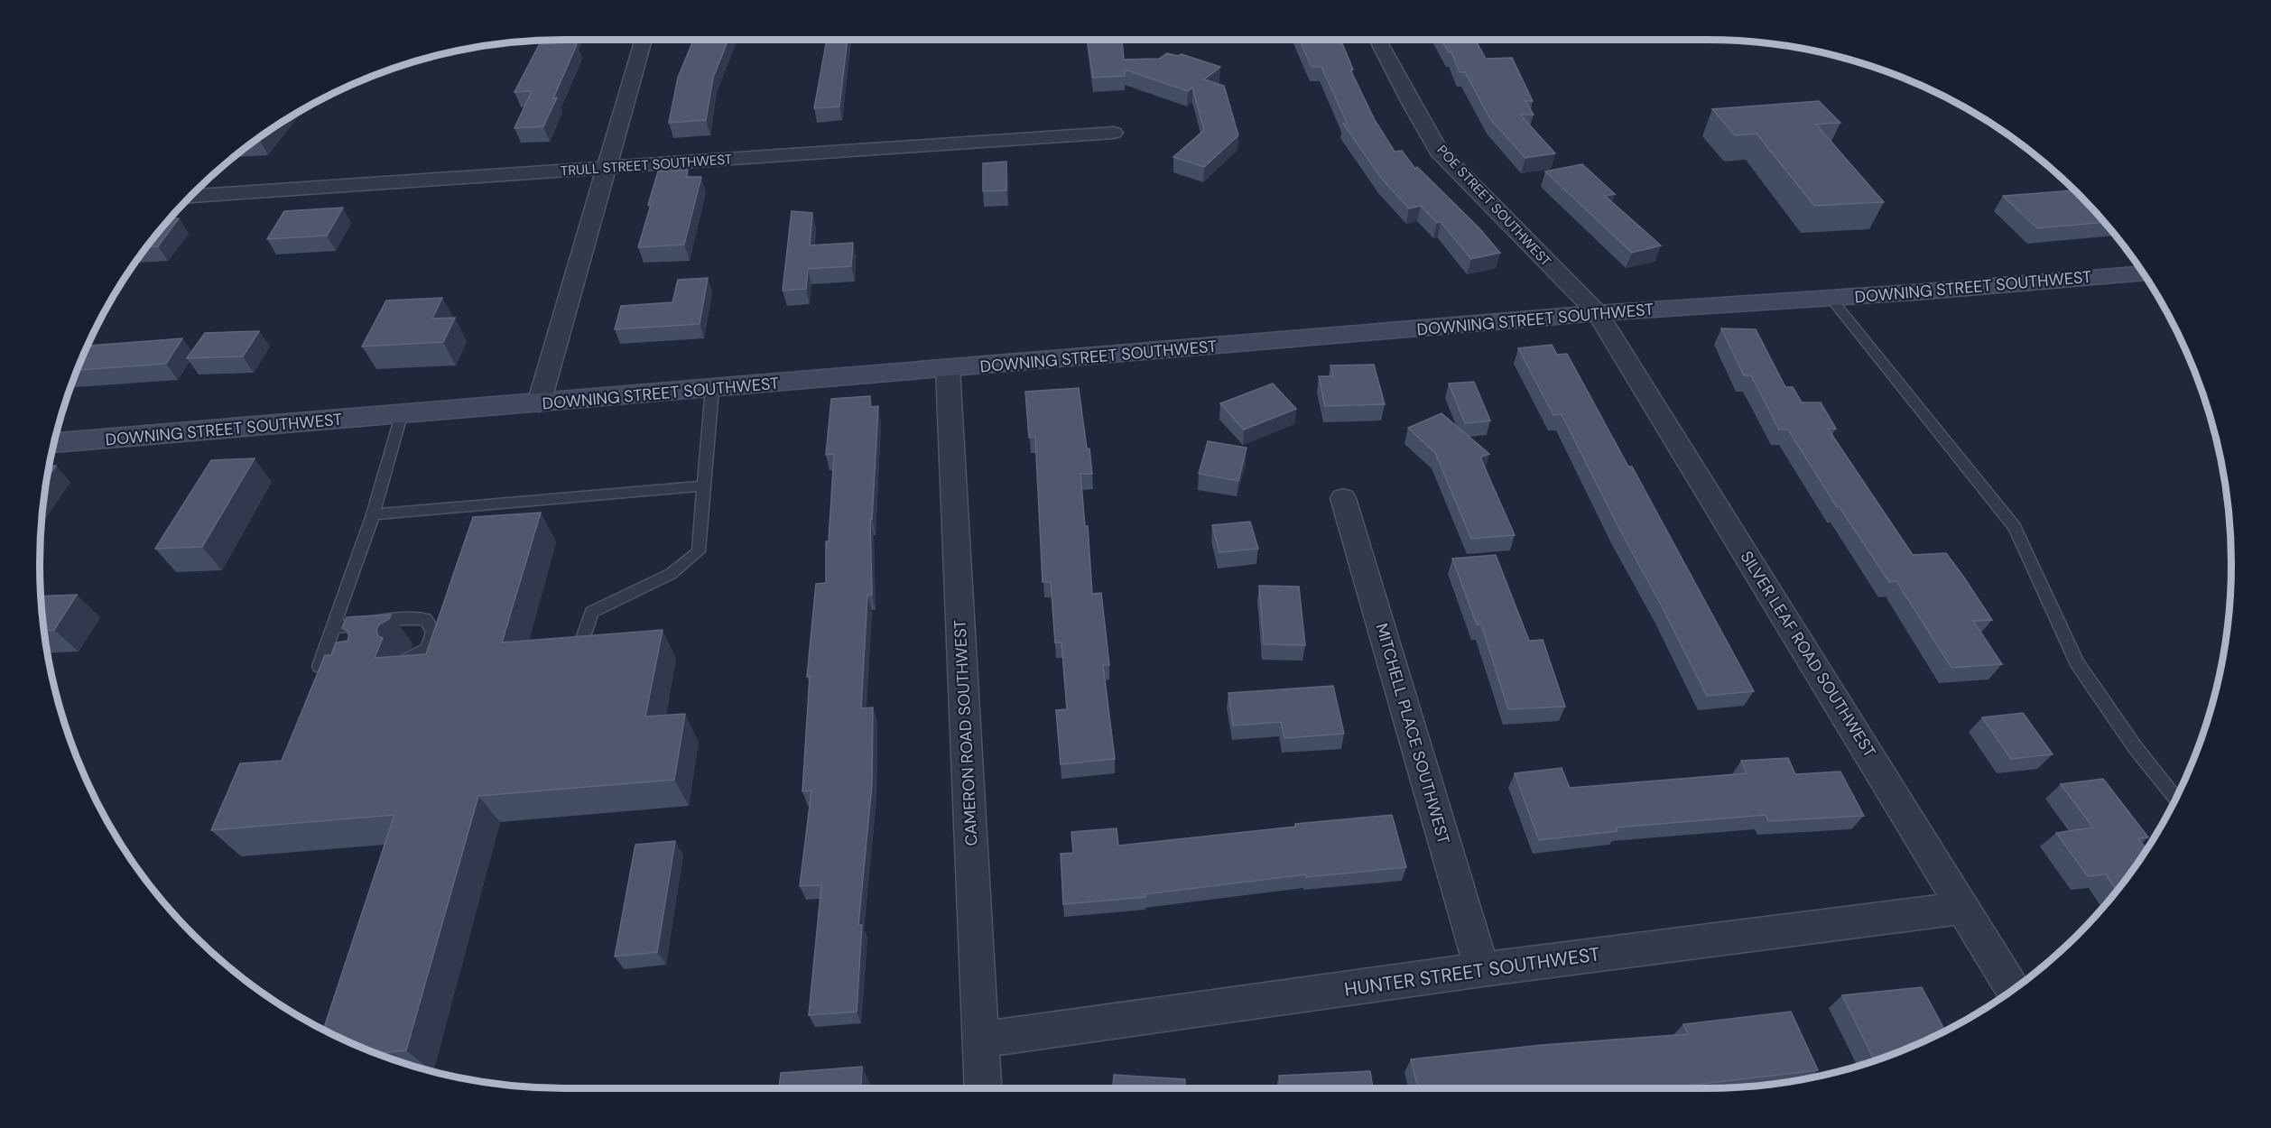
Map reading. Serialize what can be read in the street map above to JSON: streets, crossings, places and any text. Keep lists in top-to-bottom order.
{
  "streets": {
    "street": [
      "TRULL STREET SOUTHWEST",
      "POE STREET SOUTHWEST",
      "DOWNING STREET SOUTHWEST",
      "SILVER LEAF ROAD SOUTHWEST",
      "CAMERON ROAD SOUTHWEST",
      "MITCHELL PLACE SOUTHWEST",
      "HUNTER STREET SOUTHWEST"
    ]
  },
  "crossings": [
    ["POE STREET SOUTHWEST", "DOWNING STREET SOUTHWEST"],
    ["POE STREET SOUTHWEST", "SILVER LEAF ROAD SOUTHWEST"],
    ["DOWNING STREET SOUTHWEST", "SILVER LEAF ROAD SOUTHWEST"],
    ["DOWNING STREET SOUTHWEST", "CAMERON ROAD SOUTHWEST"],
    ["SILVER LEAF ROAD SOUTHWEST", "HUNTER STREET SOUTHWEST"],
    ["CAMERON ROAD SOUTHWEST", "HUNTER STREET SOUTHWEST"],
    ["MITCHELL PLACE SOUTHWEST", "HUNTER STREET SOUTHWEST"]
  ]
}
